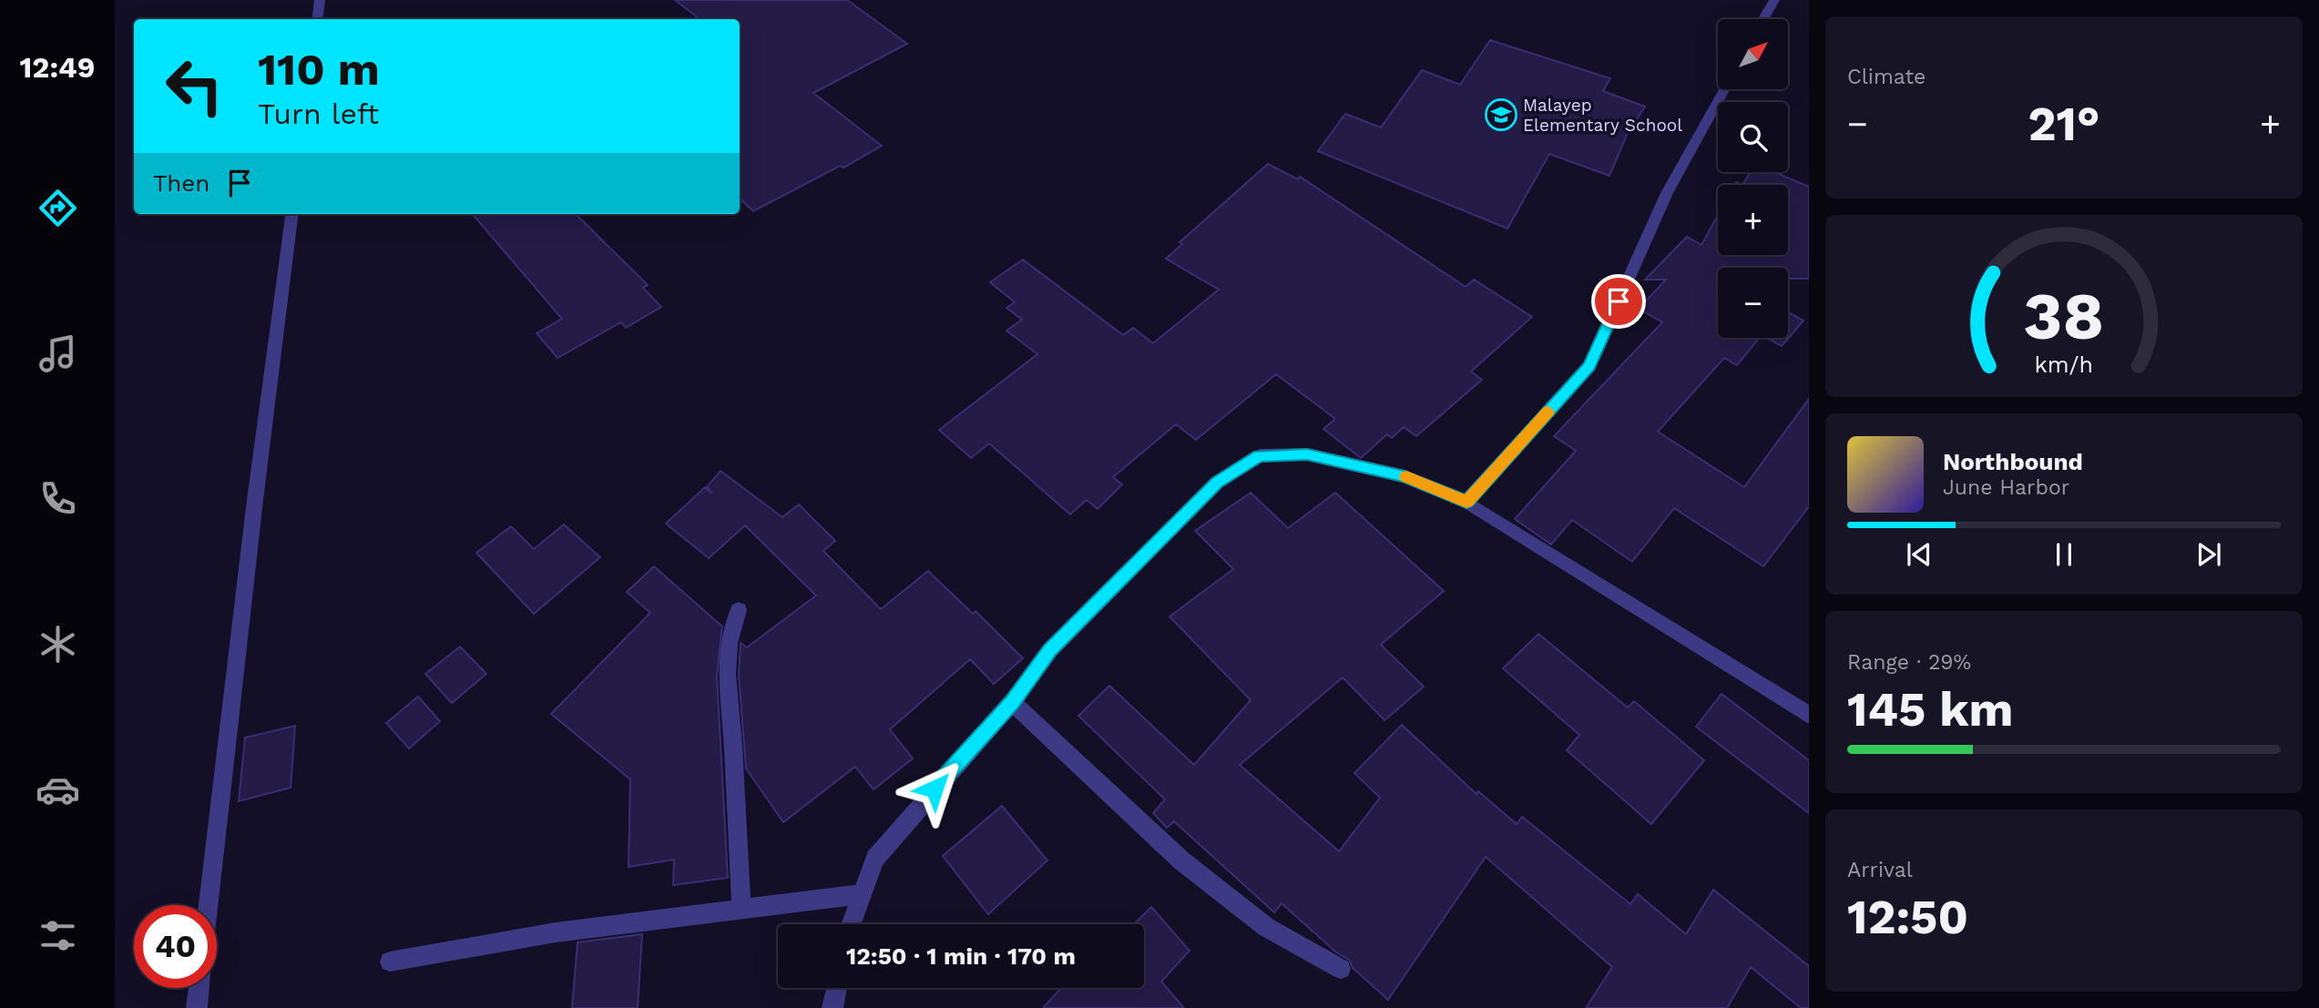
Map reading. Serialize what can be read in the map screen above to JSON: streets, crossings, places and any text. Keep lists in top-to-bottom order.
{
  "places": {
    "school or university": ["Malayep Elementary School"]
  },
  "north": "top right",
  "page": {
    "tabs": "12:49",
    "tile": [
      "Climate",
      ["Range · 29%", "145 km"],
      ["Arrival", "12:50"]
    ],
    "map_buttons": ["+", "−"],
    "turn": ["110 m", "Turn left"],
    "heat": ["−", "21°", "+"],
    "then": "Then",
    "song": ["Northbound", "June Harbor"],
    "limit": "40",
    "trip": "12:50 · 1 min · 170 m",
    "gauge": ["38", "km/h"]
  }
}
